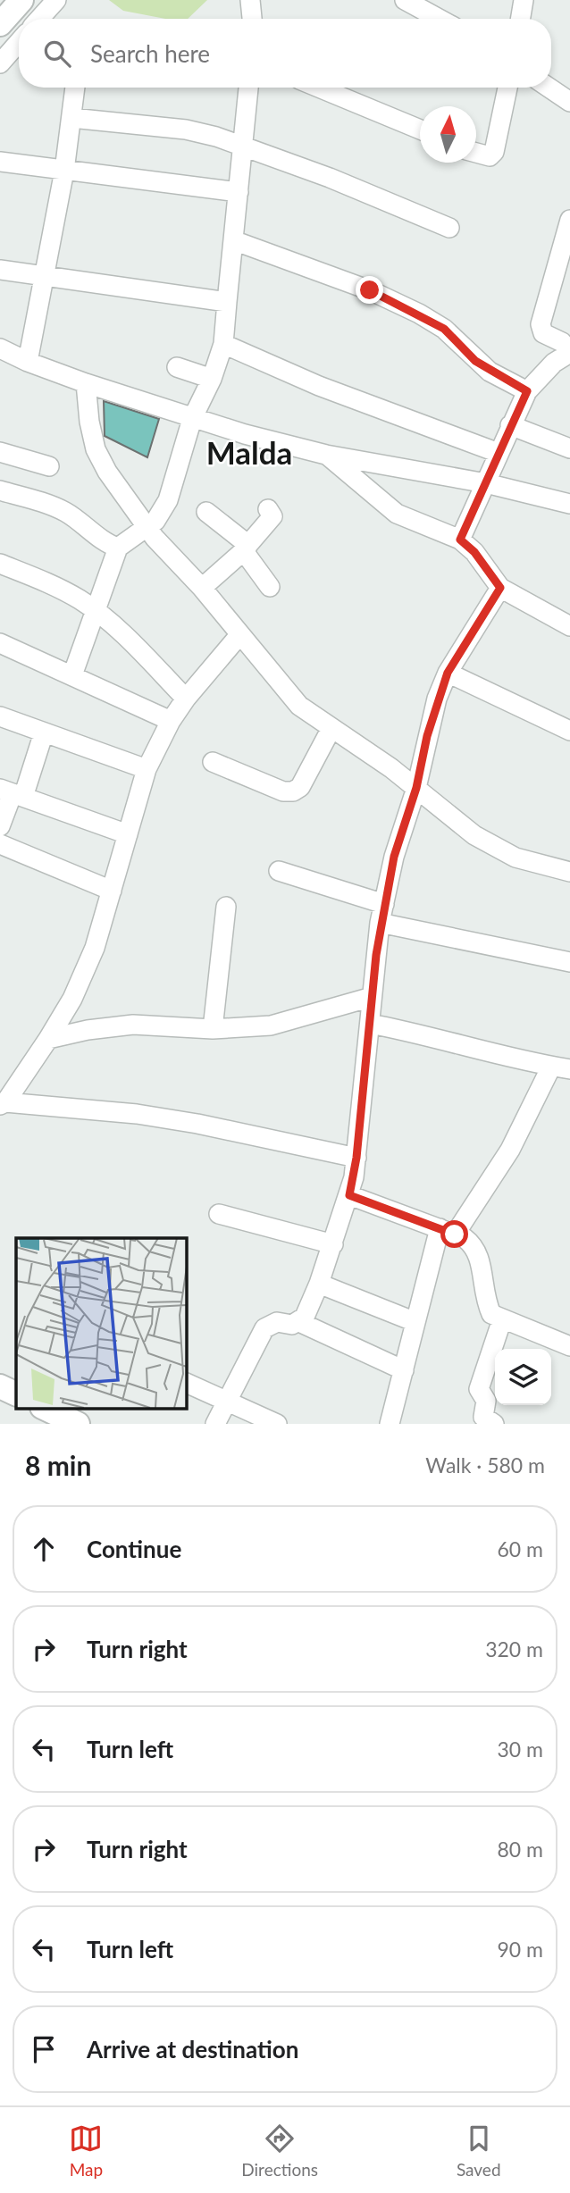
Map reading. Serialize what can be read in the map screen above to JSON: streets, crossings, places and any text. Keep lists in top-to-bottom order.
{
  "districts": ["Malda"],
  "north": "top",
  "page": {
    "search": "Search here",
    "heading": ["8 min", "Walk · 580 m"],
    "list": [
      ["Continue", "60 m"],
      ["Turn right", "320 m"],
      ["Turn left", "30 m"],
      ["Turn right", "80 m"],
      ["Turn left", "90 m"],
      "Arrive at destination"
    ],
    "nav": ["Map", "Directions", "Saved"]
  }
}
